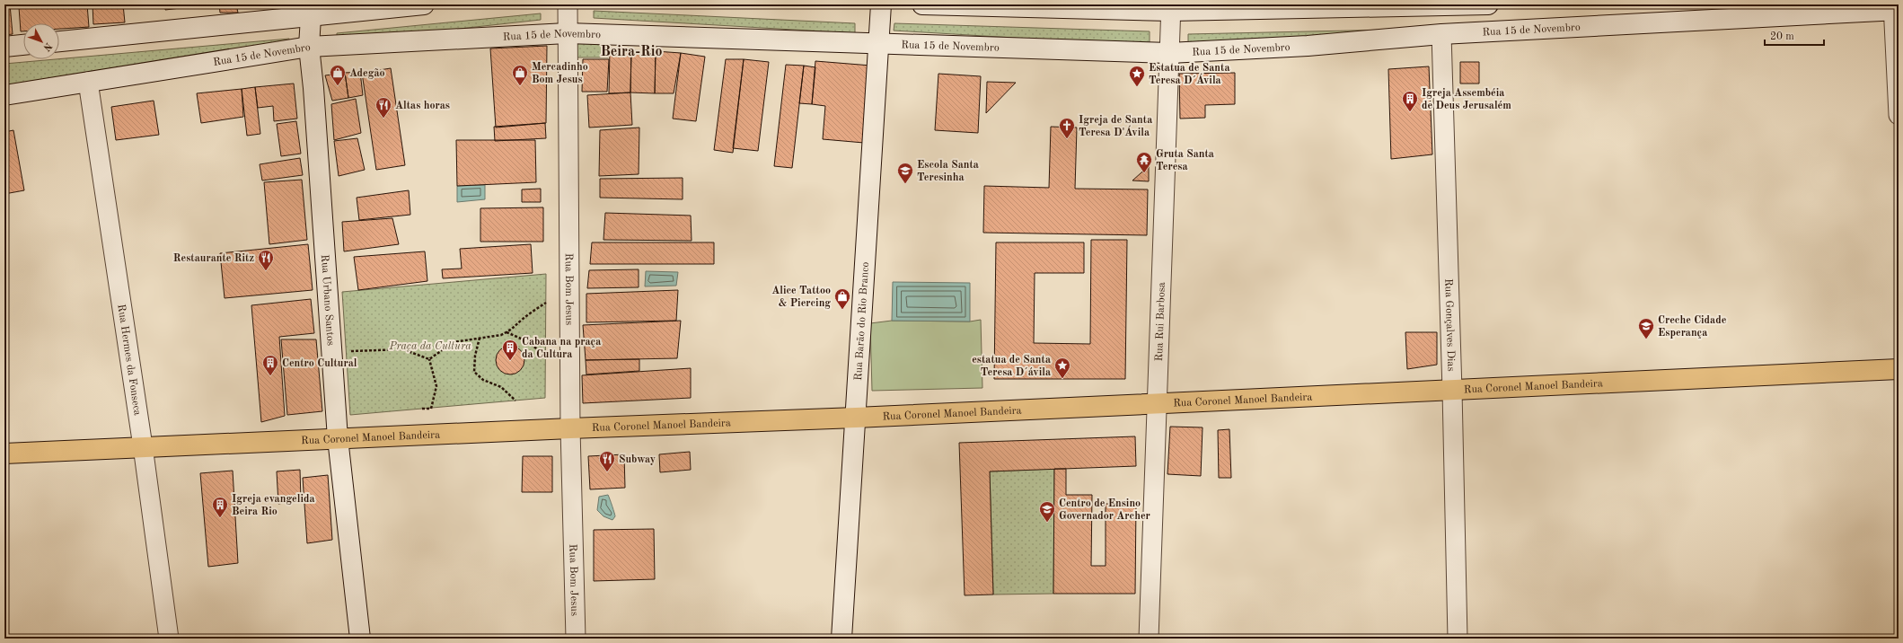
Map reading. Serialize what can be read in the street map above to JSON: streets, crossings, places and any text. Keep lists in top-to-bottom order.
{
  "streets": {
    "main road": [
      "Rua 15 de Novembro",
      "Rua Urbano Santos",
      "Rua Barão do Rio Branco",
      "Rua Coronel Manoel Bandeira"
    ],
    "street": [
      "Rua Bom Jesus",
      "Rua Rui Barbosa",
      "Rua Gonçalves Dias",
      "Rua Hermes da Fonseca"
    ]
  },
  "crossings": [
    ["Rua 15 de Novembro", "Rua Bom Jesus"],
    ["Rua 15 de Novembro", "Rua Urbano Santos"],
    ["Rua 15 de Novembro", "Rua Barão do Rio Branco"],
    ["Rua 15 de Novembro", "Rua Rui Barbosa"],
    ["Rua 15 de Novembro", "Rua Gonçalves Dias"],
    ["Rua 15 de Novembro", "Rua Hermes da Fonseca"],
    ["Rua Bom Jesus", "Rua Coronel Manoel Bandeira"],
    ["Rua Urbano Santos", "Rua Coronel Manoel Bandeira"],
    ["Rua Barão do Rio Branco", "Rua Coronel Manoel Bandeira"],
    ["Rua Rui Barbosa", "Rua Coronel Manoel Bandeira"],
    ["Rua Gonçalves Dias", "Rua Coronel Manoel Bandeira"],
    ["Rua Hermes da Fonseca", "Rua Coronel Manoel Bandeira"]
  ],
  "districts": ["Beira-Rio"],
  "parks": ["Praça da Cultura"],
  "places": {
    "shop": ["Adegão", "Mercadinho Bom Jesus", "Alice Tattoo & Piercing"],
    "place": ["Estatua de Santa Teresa D´Ávila", "estatua de Santa Teresa D´ávila"],
    "building": [
      "Igreja Assembéia de Deus Jerusalém",
      "Cabana na praça da Cultura",
      "Centro Cultural",
      "Igreja evangelida Beira Rio"
    ],
    "restaurant": ["Altas horas", "Restaurante Ritz", "Subway"],
    "church": ["Igreja de Santa Teresa D'Ávila"],
    "temple": ["Gruta Santa Teresa"],
    "school or university": ["Escola Santa Teresinha", "Creche Cidade Esperança", "Centro de Ensino Governador Archer"]
  },
  "scale_bar": "20 m",
  "north": "bottom right"
}
